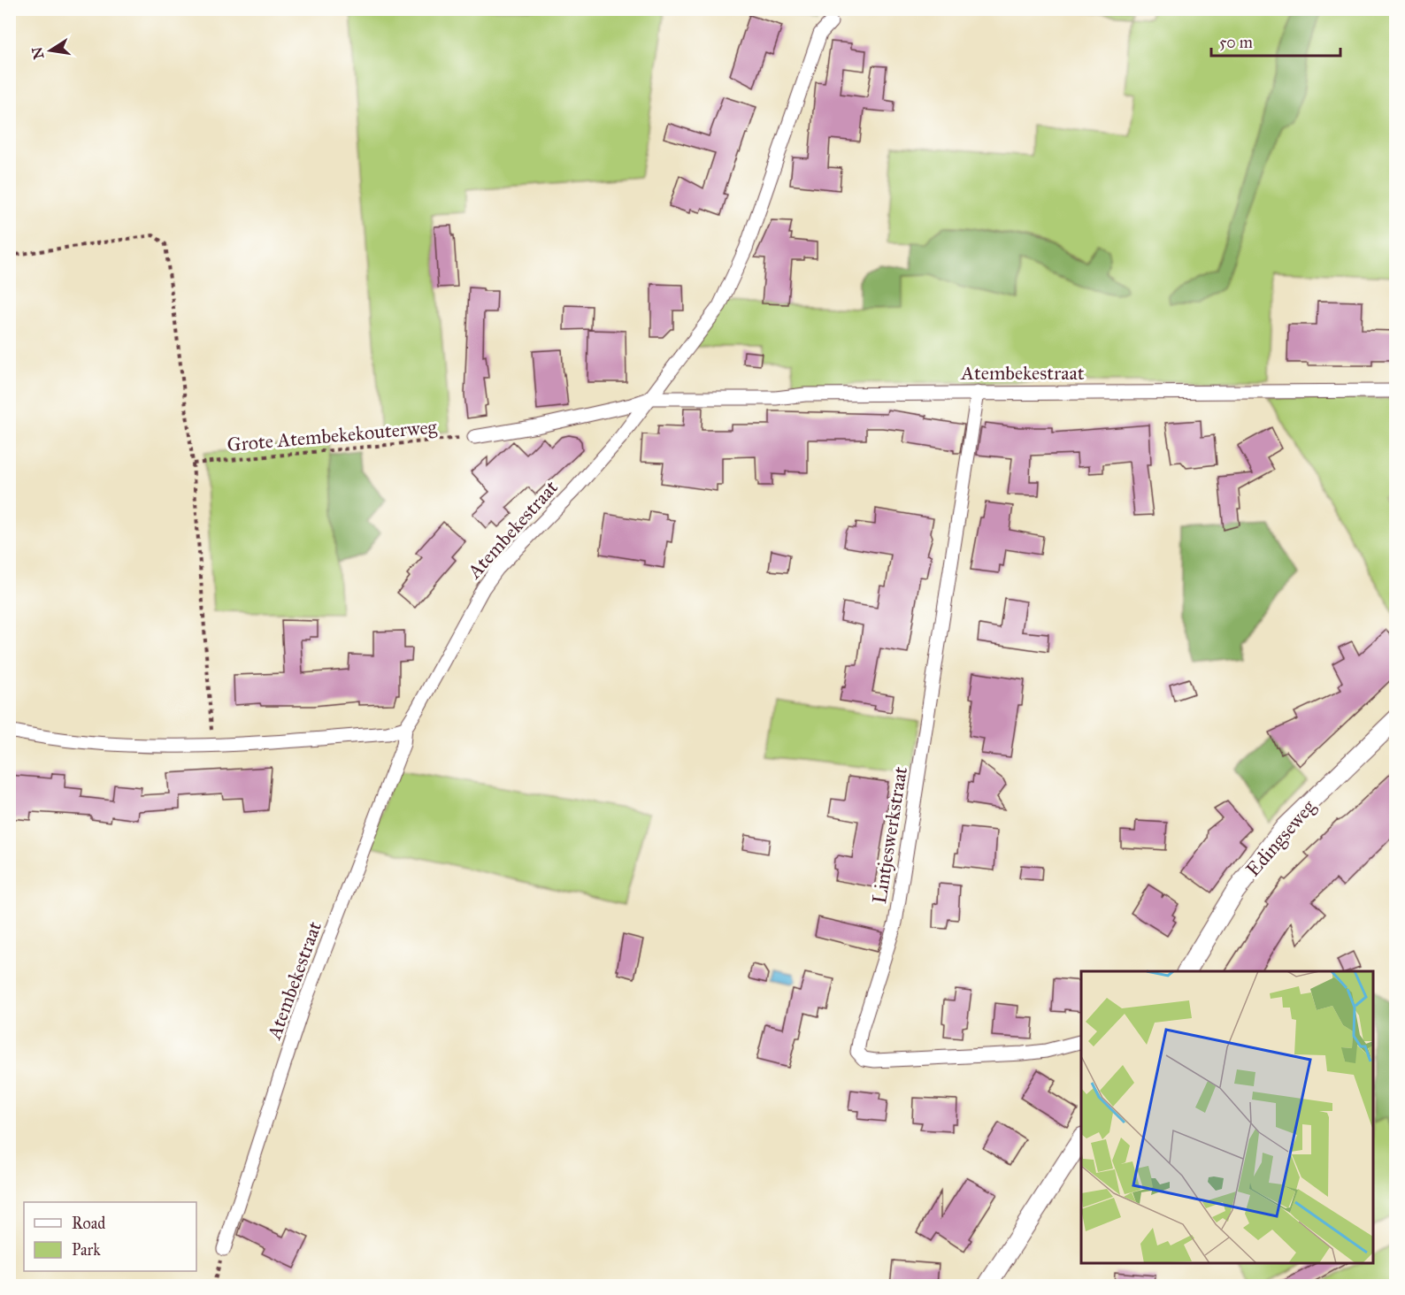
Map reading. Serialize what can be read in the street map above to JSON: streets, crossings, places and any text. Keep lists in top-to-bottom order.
{
  "streets": {
    "main road": ["Edingseweg"],
    "street": ["Atembekestraat", "Lintjeswerkstraat"],
    "path": ["Grote Atembekekouterweg"]
  },
  "crossings": [
    ["Atembekestraat", "Grote Atembekekouterweg"],
    ["Atembekestraat", "Lintjeswerkstraat"]
  ],
  "legend": ["Road", "Park"],
  "scale_bar": "50 m",
  "north": "left"
}
